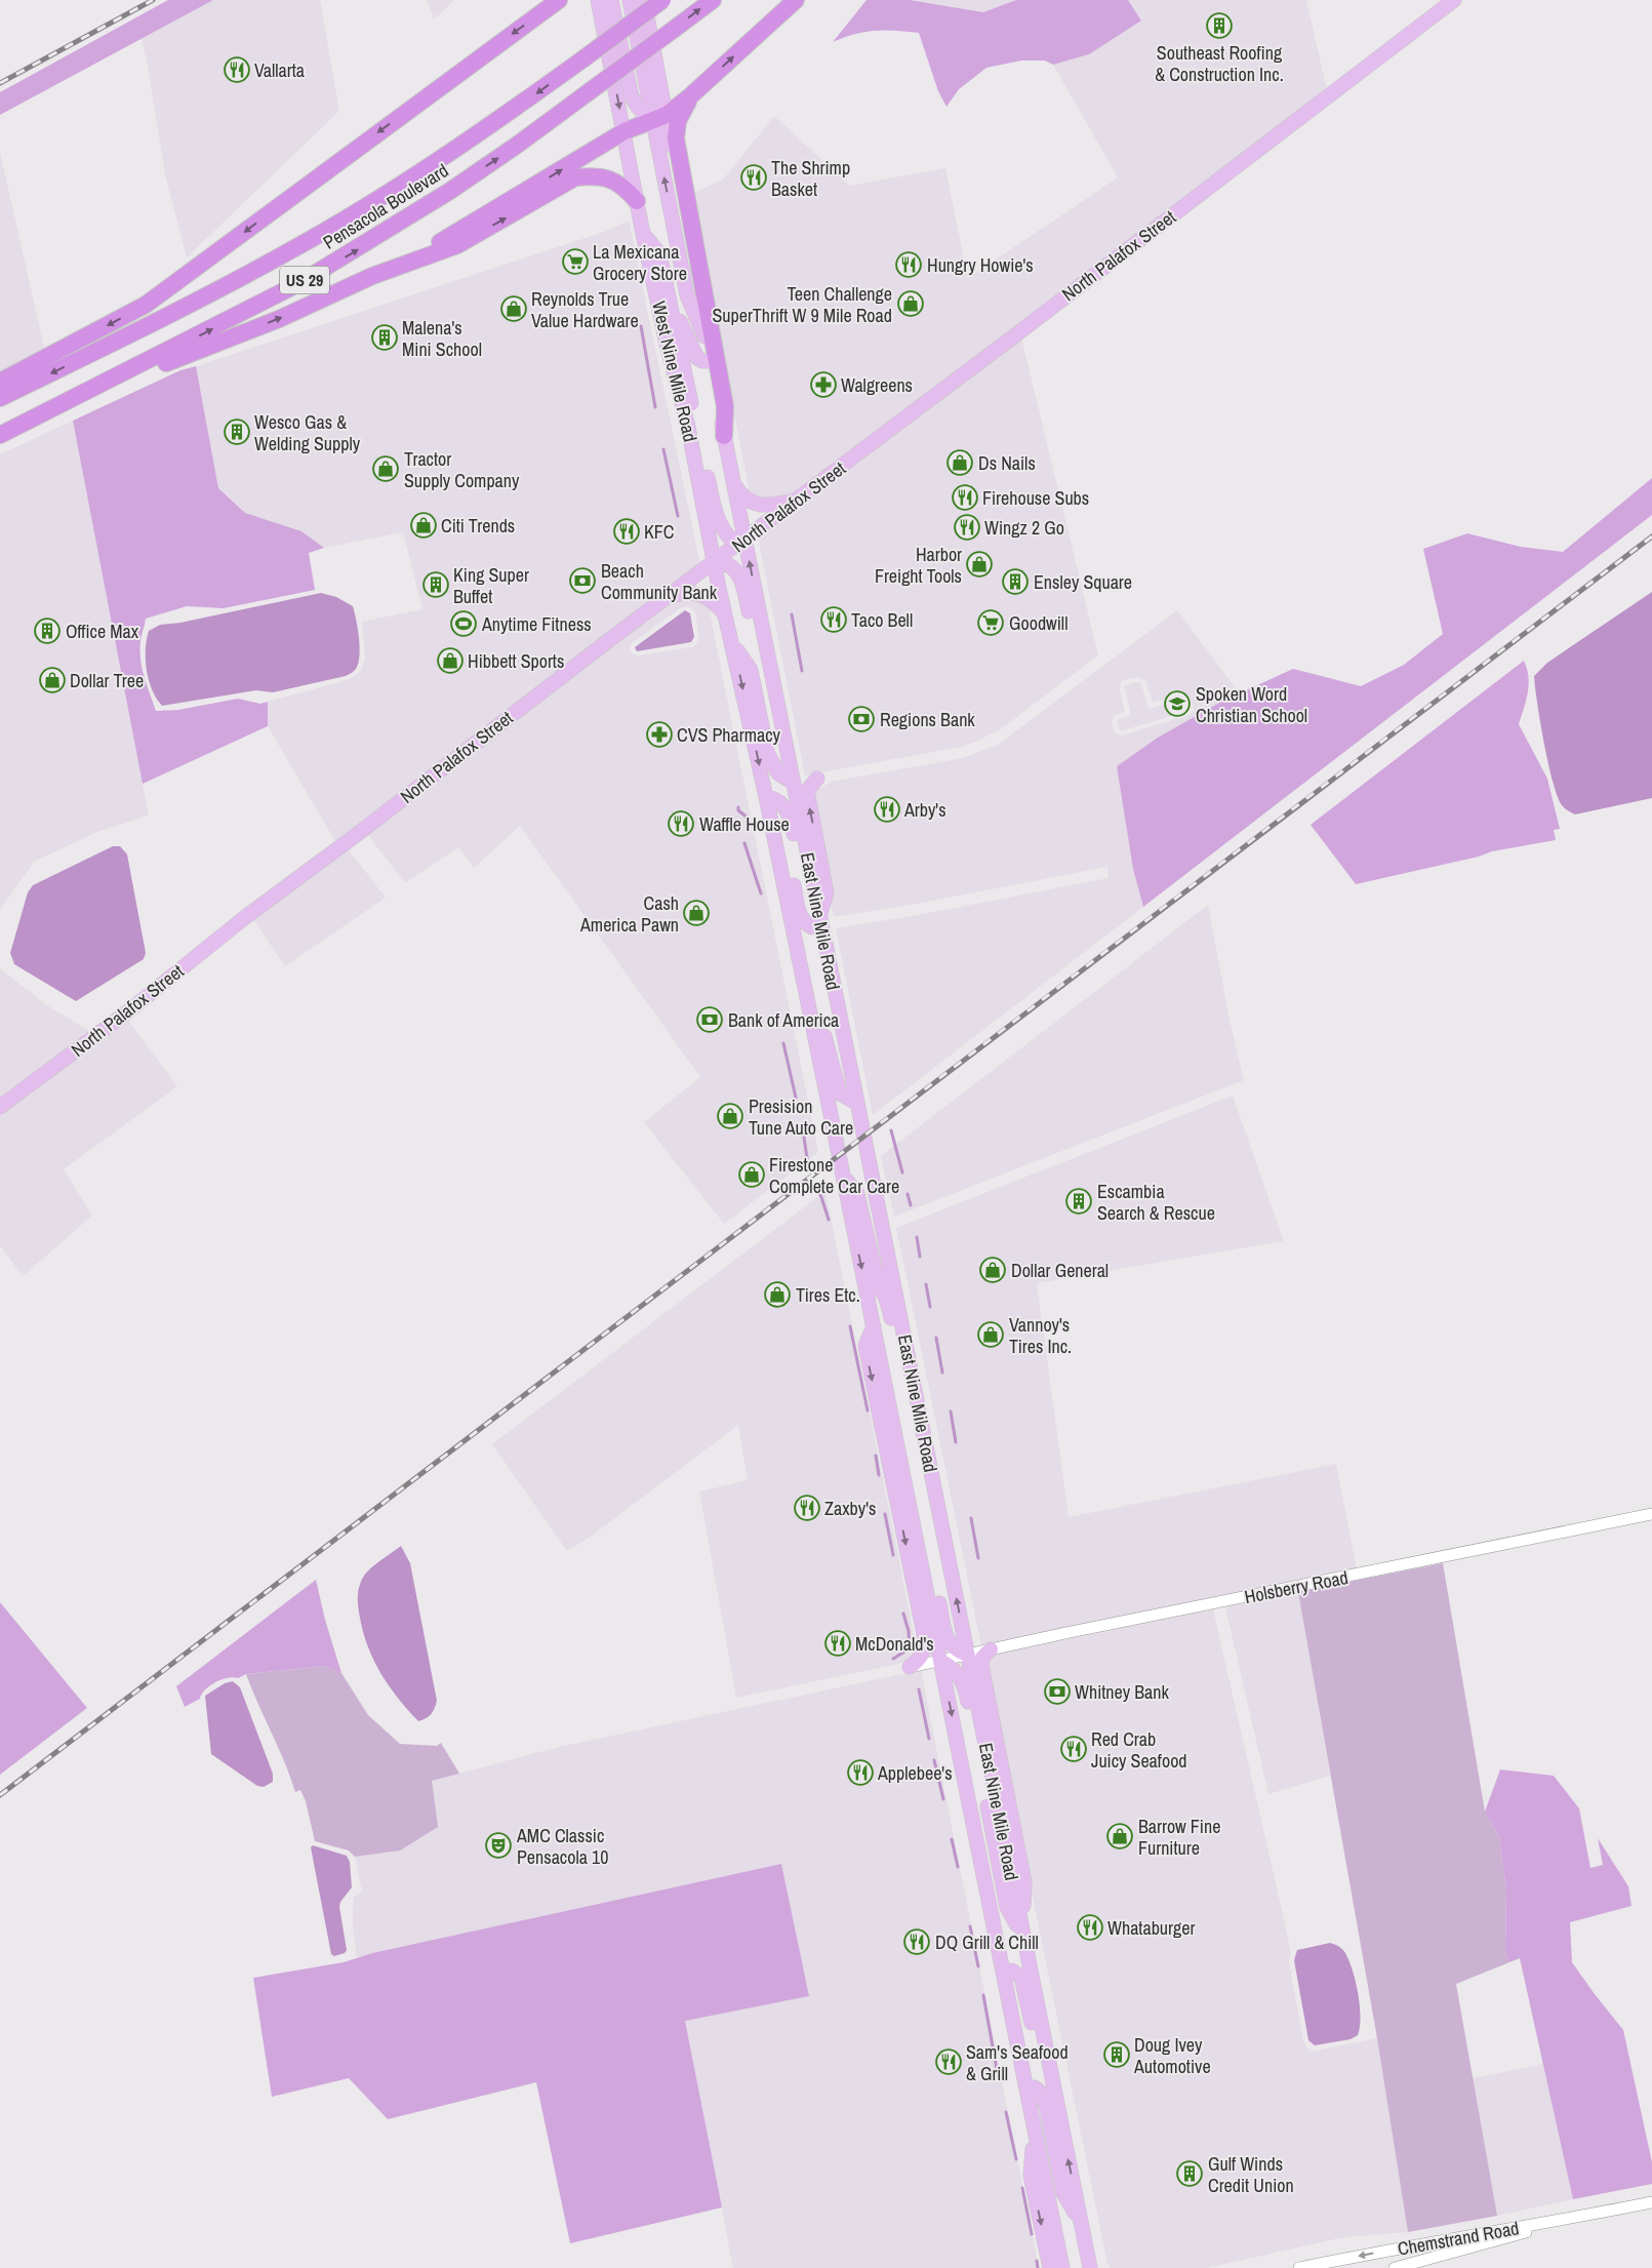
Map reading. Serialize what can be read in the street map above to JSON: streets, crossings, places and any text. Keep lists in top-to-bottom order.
{
  "streets": {
    "highway": ["Pensacola Boulevard", "US 29"],
    "main road": ["North Palafox Street", "West Nine Mile Road", "East Nine Mile Road"],
    "street": ["Holsberry Road", "Chemstrand Road"]
  },
  "crossings": [
    ["North Palafox Street", "West Nine Mile Road"],
    ["North Palafox Street", "East Nine Mile Road"],
    ["West Nine Mile Road", "East Nine Mile Road"],
    ["East Nine Mile Road", "Holsberry Road"]
  ],
  "places": {
    "building": [
      "Southeast Roofing & Construction Inc.",
      "Malena's Mini School",
      "Wesco Gas & Welding Supply",
      "Ensley Square",
      "King Super Buffet",
      "Office Max",
      "Escambia Search & Rescue",
      "Doug Ivey Automotive",
      "Gulf Winds Credit Union"
    ],
    "restaurant": [
      "Vallarta",
      "The Shrimp Basket",
      "Hungry Howie's",
      "Firehouse Subs",
      "Wingz 2 Go",
      "KFC",
      "Taco Bell",
      "Arby's",
      "Waffle House",
      "Zaxby's",
      "McDonald's",
      "Red Crab Juicy Seafood",
      "Applebee's",
      "Whataburger",
      "DQ Grill & Chill",
      "Sam's Seafood & Grill"
    ],
    "supermarket": ["La Mexicana Grocery Store", "Goodwill"],
    "shop": [
      "Teen Challenge SuperThrift W 9 Mile Road",
      "Reynolds True Value Hardware",
      "Ds Nails",
      "Tractor Supply Company",
      "Citi Trends",
      "Harbor Freight Tools",
      "Hibbett Sports",
      "Dollar Tree",
      "Cash America Pawn",
      "Presision Tune Auto Care",
      "Firestone Complete Car Care",
      "Dollar General",
      "Tires Etc.",
      "Vannoy's Tires Inc.",
      "Barrow Fine Furniture"
    ],
    "pharmacy": ["Walgreens", "CVS Pharmacy"],
    "bank": [
      "Beach Community Bank",
      "Regions Bank",
      "Bank of America",
      "Whitney Bank"
    ],
    "sports": ["Anytime Fitness"],
    "school or university": ["Spoken Word Christian School"],
    "theatre": ["AMC Classic Pensacola 10"]
  }
}
